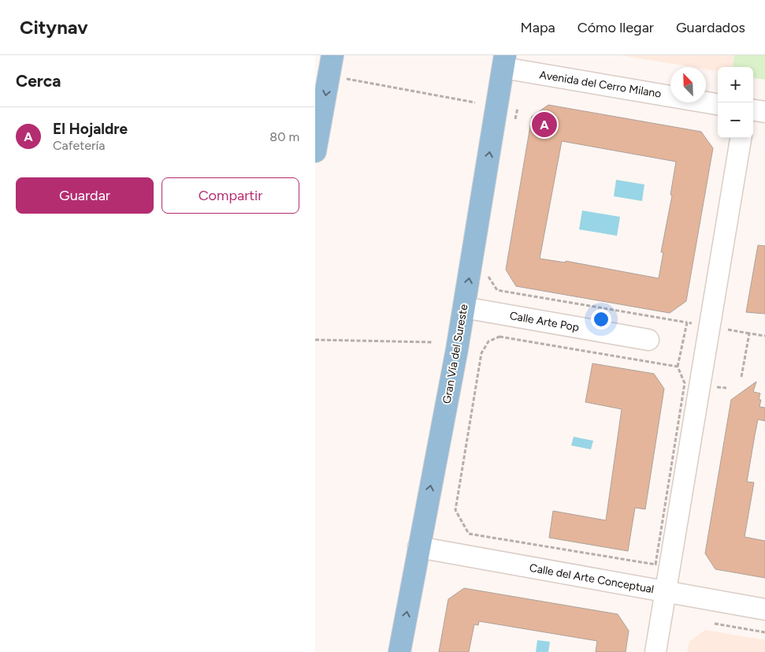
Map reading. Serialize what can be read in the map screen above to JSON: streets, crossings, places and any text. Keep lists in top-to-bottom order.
{
  "streets": {
    "main road": ["Gran Vía del Sureste"],
    "street": ["Avenida del Cerro Milano", "Calle Arte Pop", "Calle del Arte Conceptual"]
  },
  "crossings": [
    ["Avenida del Cerro Milano", "Gran Vía del Sureste"],
    ["Calle Arte Pop", "Gran Vía del Sureste"],
    ["Gran Vía del Sureste", "Calle del Arte Conceptual"]
  ],
  "one_way": ["Gran Vía del Sureste"],
  "north": "top left",
  "page": {
    "header": "Citynav",
    "nav": ["Mapa", "Cómo llegar", "Guardados"],
    "heading": "Cerca",
    "map_buttons": ["+", "−"],
    "list": [
      {
        "mark": "A",
        "name": "El Hojaldre",
        "note": "Cafetería",
        "value": "80 m"
      }
    ],
    "pins": "A",
    "buttons": ["Guardar", "Compartir"]
  }
}
